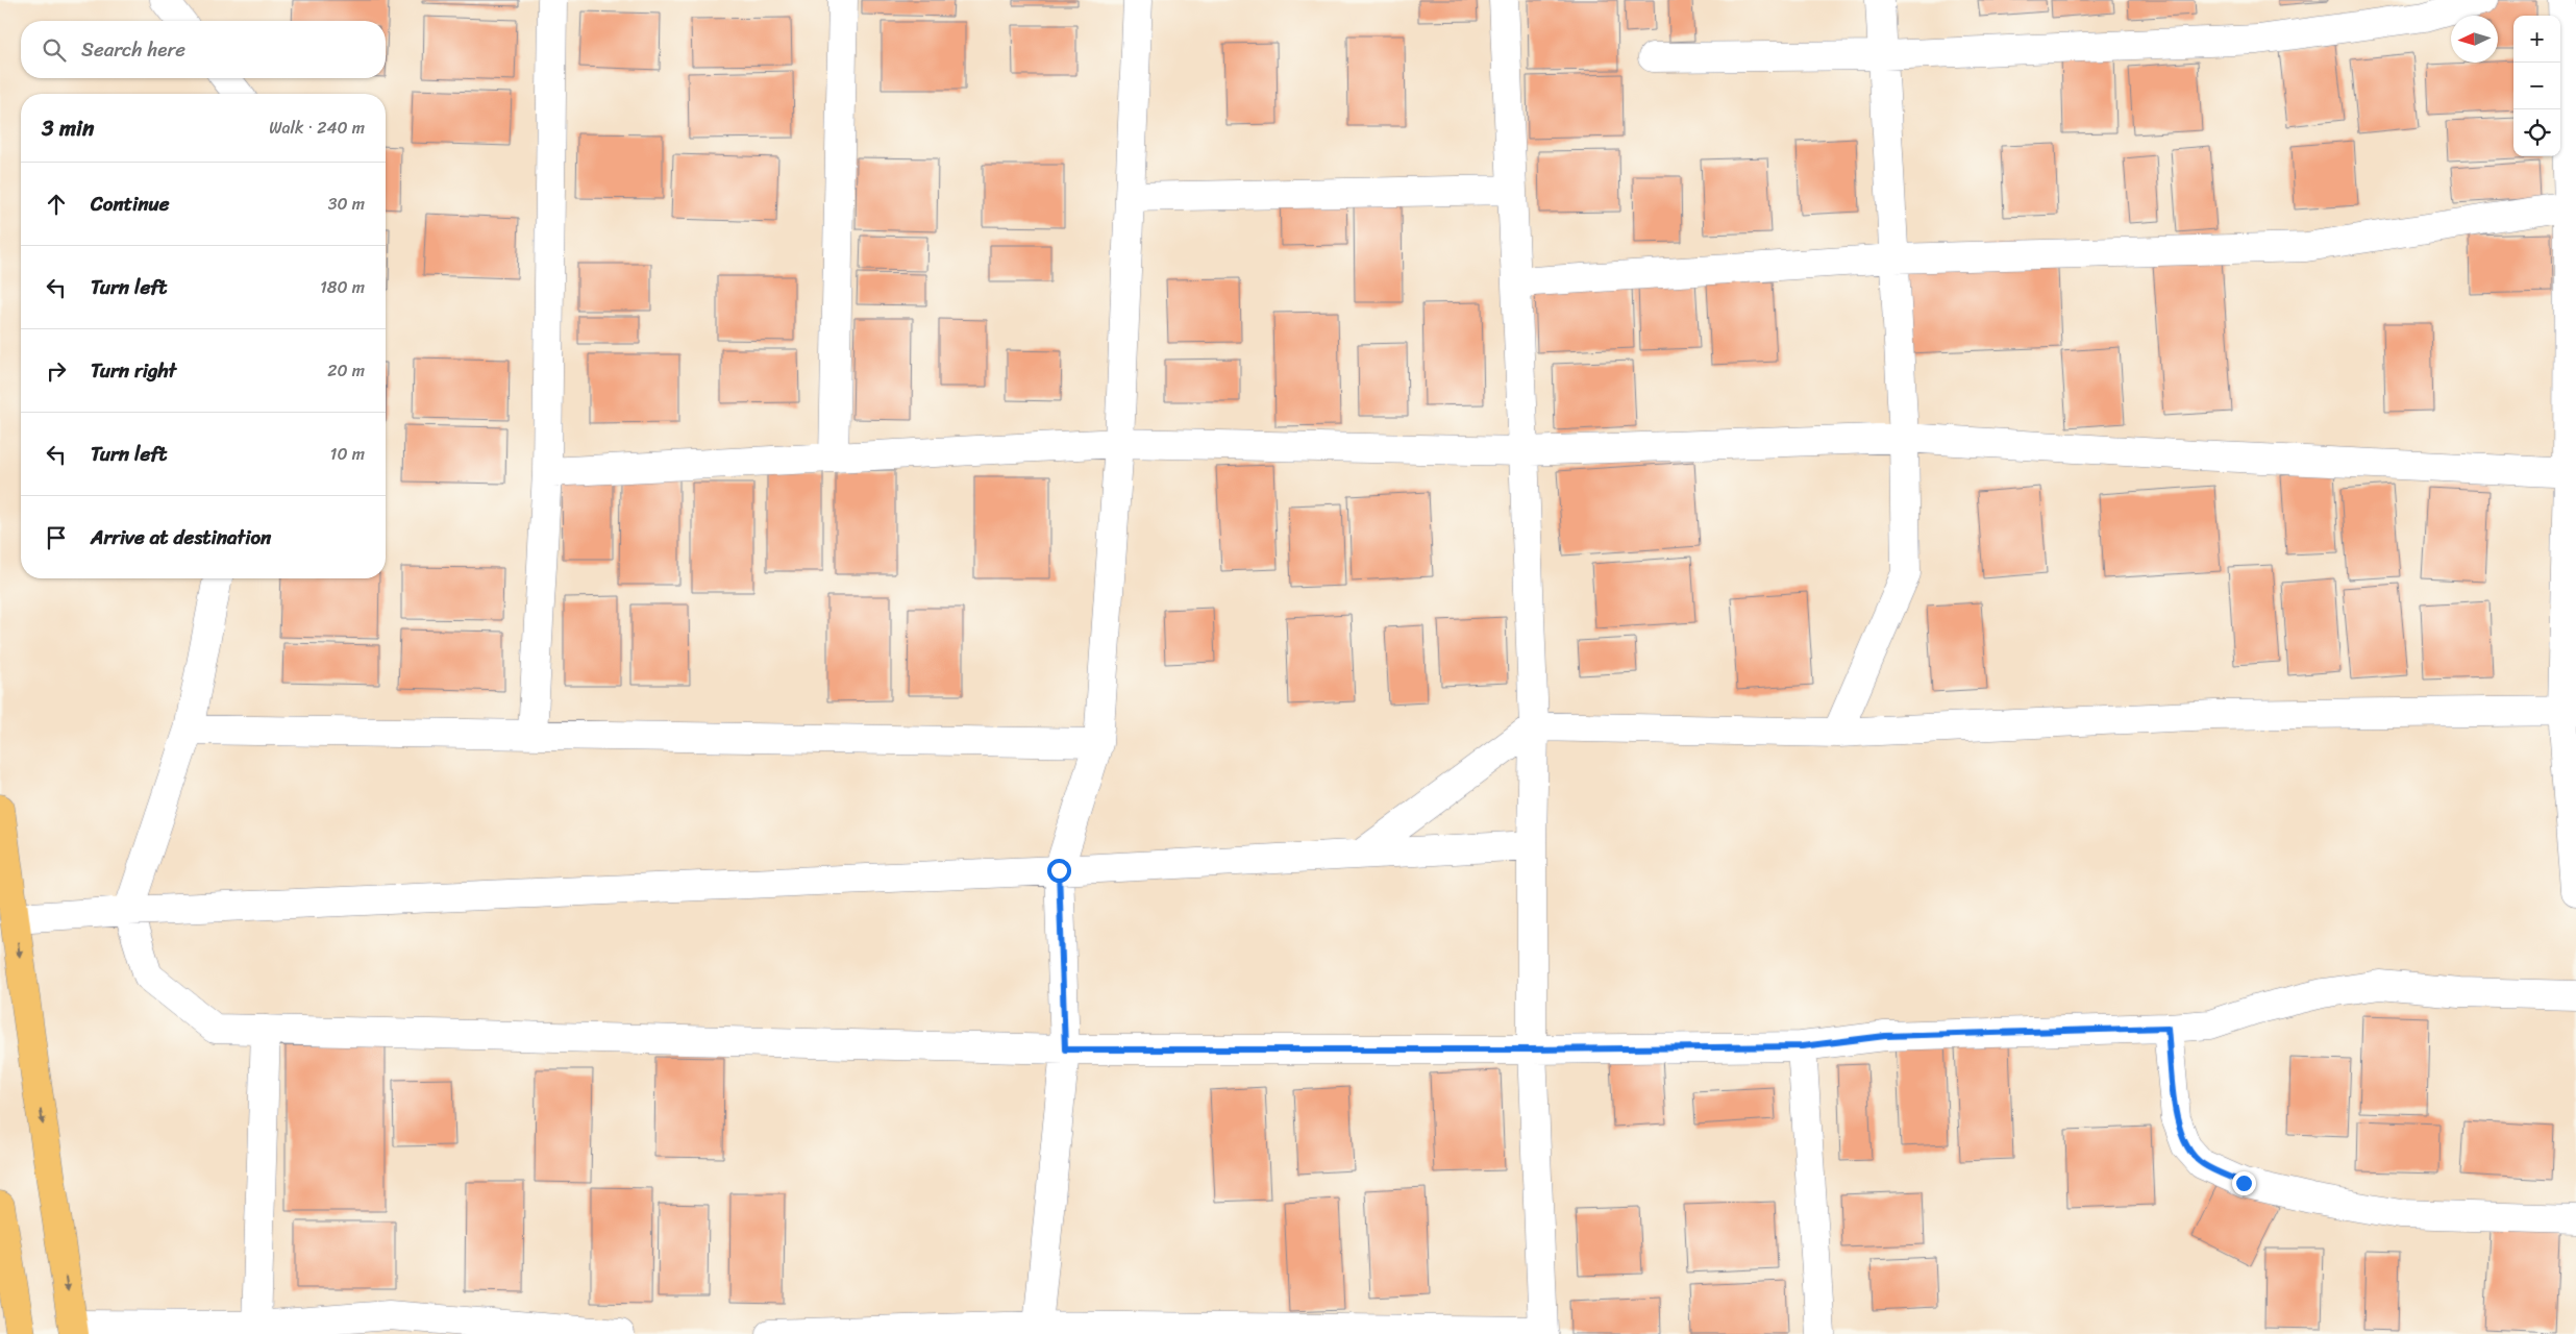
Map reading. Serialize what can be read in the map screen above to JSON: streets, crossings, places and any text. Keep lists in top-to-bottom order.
{
  "north": "left",
  "page": {
    "map_buttons": ["+", "−"],
    "search": "Search here",
    "heading": ["3 min", "Walk · 240 m"],
    "list": [
      ["Continue", "30 m"],
      ["Turn left", "180 m"],
      ["Turn right", "20 m"],
      ["Turn left", "10 m"],
      "Arrive at destination"
    ]
  }
}
